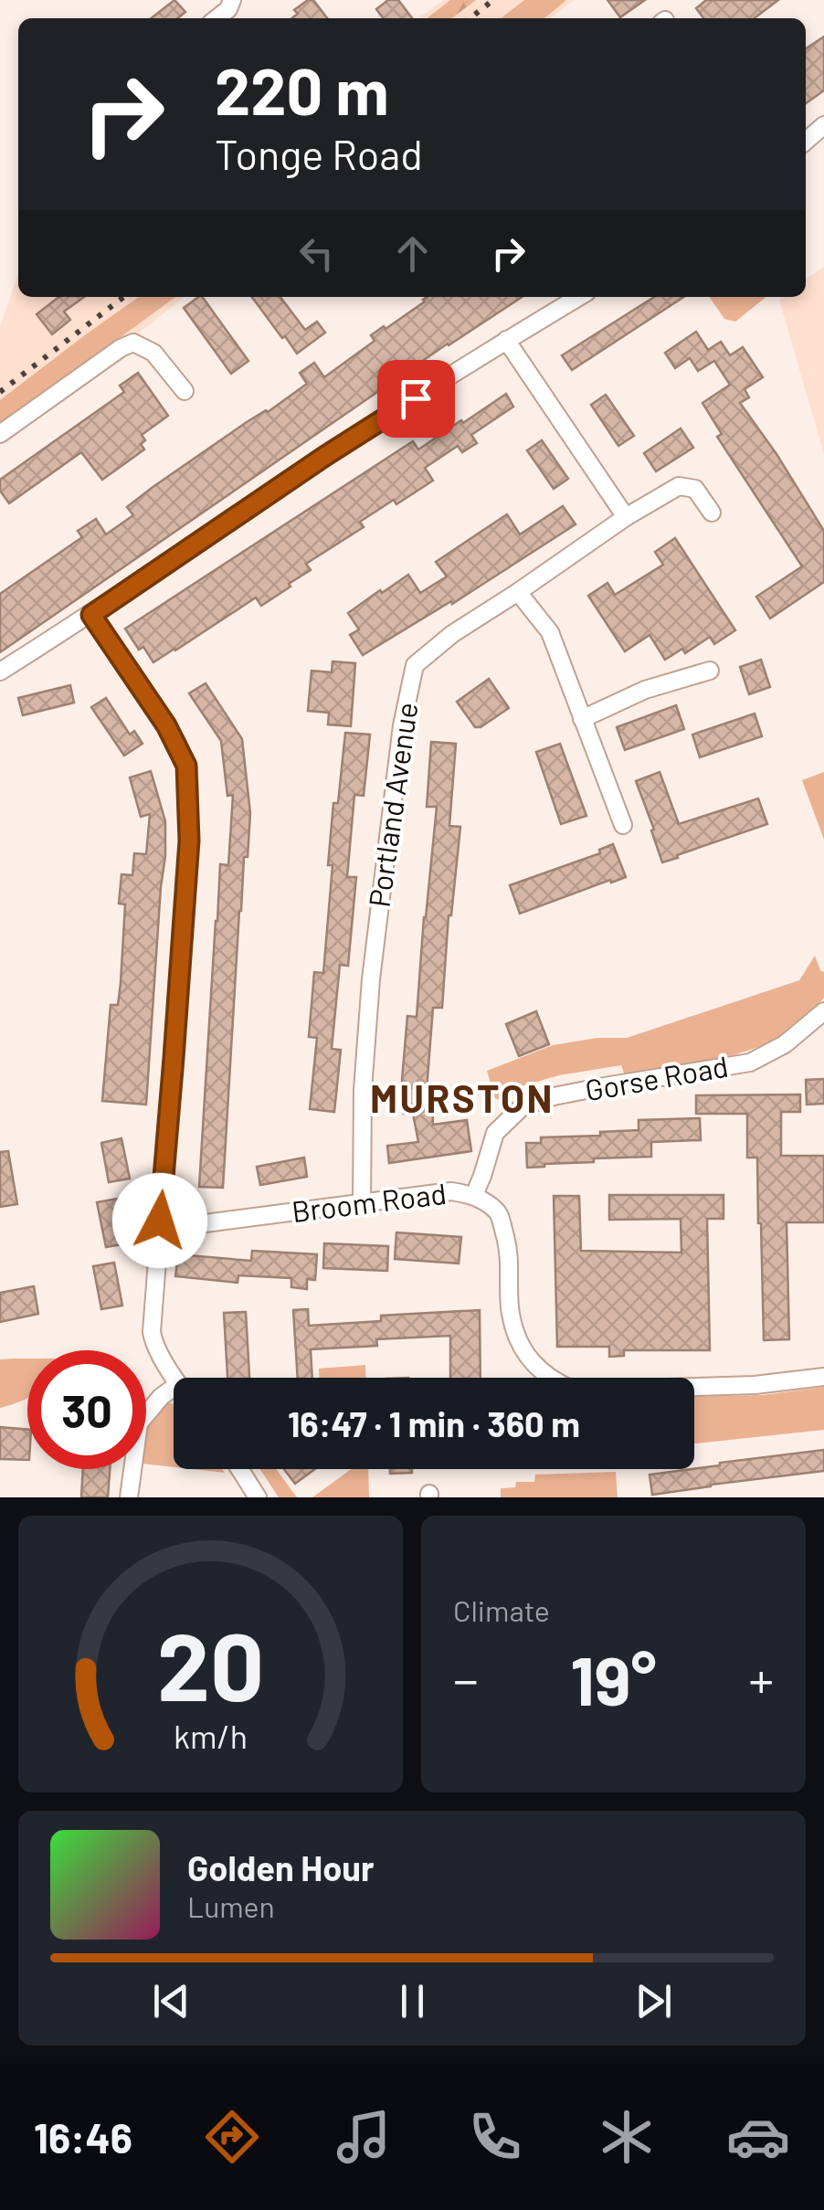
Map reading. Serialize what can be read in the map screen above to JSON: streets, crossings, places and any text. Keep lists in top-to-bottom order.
{
  "streets": {
    "street": ["Portland Avenue", "Gorse Road", "Broom Road"]
  },
  "crossings": [
    ["Portland Avenue", "Broom Road"],
    ["Gorse Road", "Broom Road"]
  ],
  "districts": ["MURSTON"],
  "page": {
    "turn": ["220 m", "Tonge Road"],
    "limit": "30",
    "trip": "16:47 · 1 min · 360 m",
    "tile": "Climate",
    "heat": ["−", "19°", "+"],
    "song": ["Golden Hour", "Lumen"],
    "tabs": "16:46",
    "gauge": ["20", "km/h"]
  }
}
